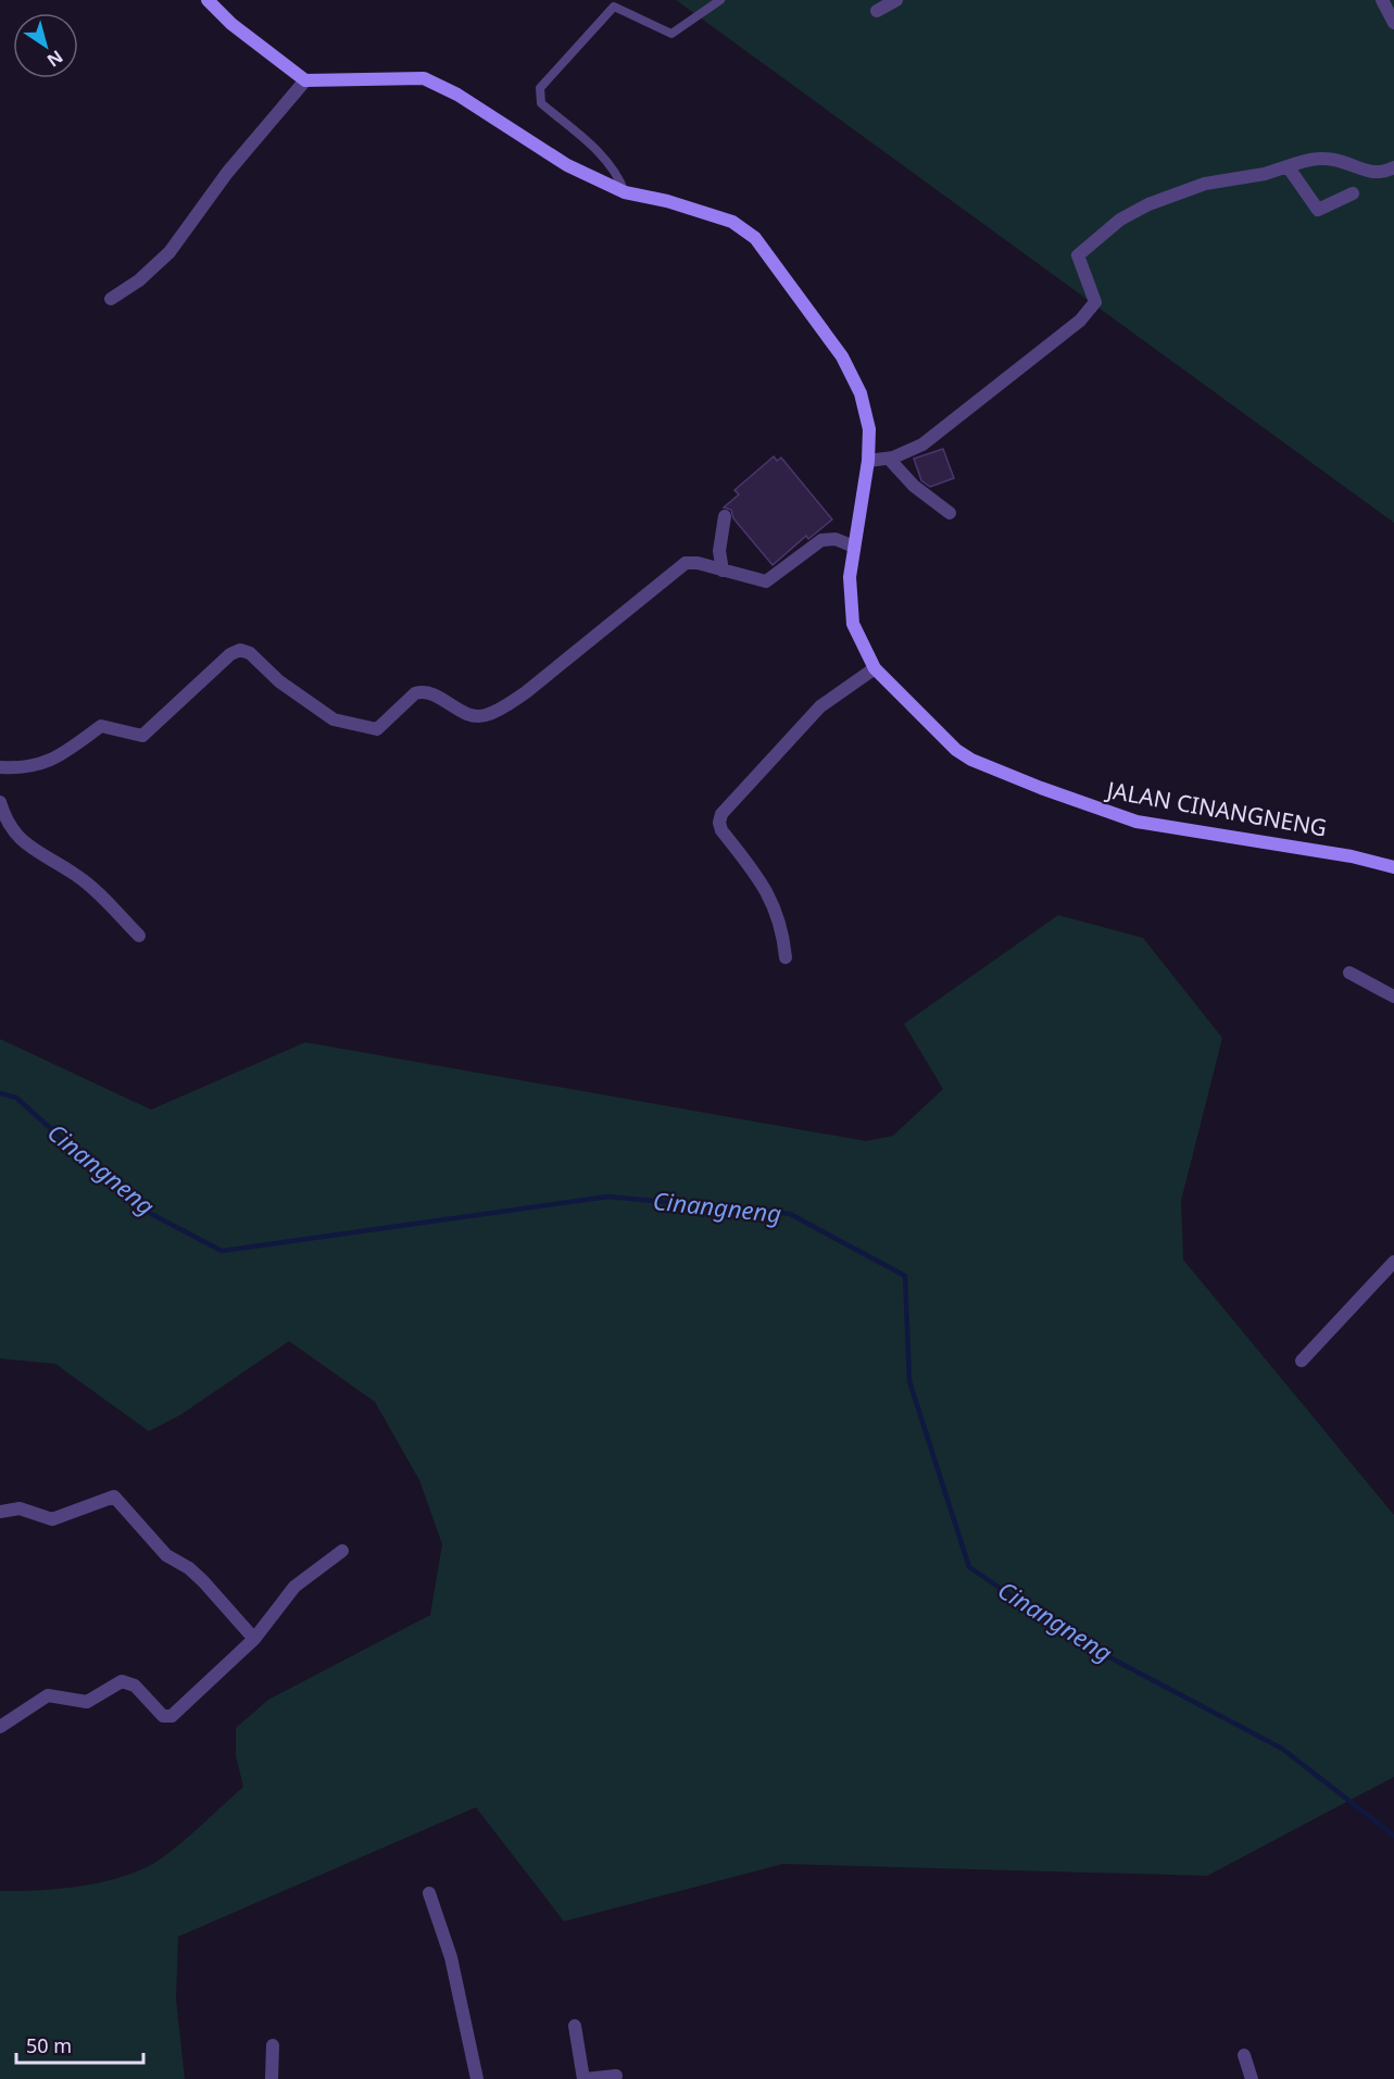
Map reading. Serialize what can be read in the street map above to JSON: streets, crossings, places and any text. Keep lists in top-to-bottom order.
{
  "streets": {
    "street": ["JALAN CINANGNENG"]
  },
  "water": ["Cinangneng"],
  "scale_bar": "50 m",
  "north": "bottom right"
}
